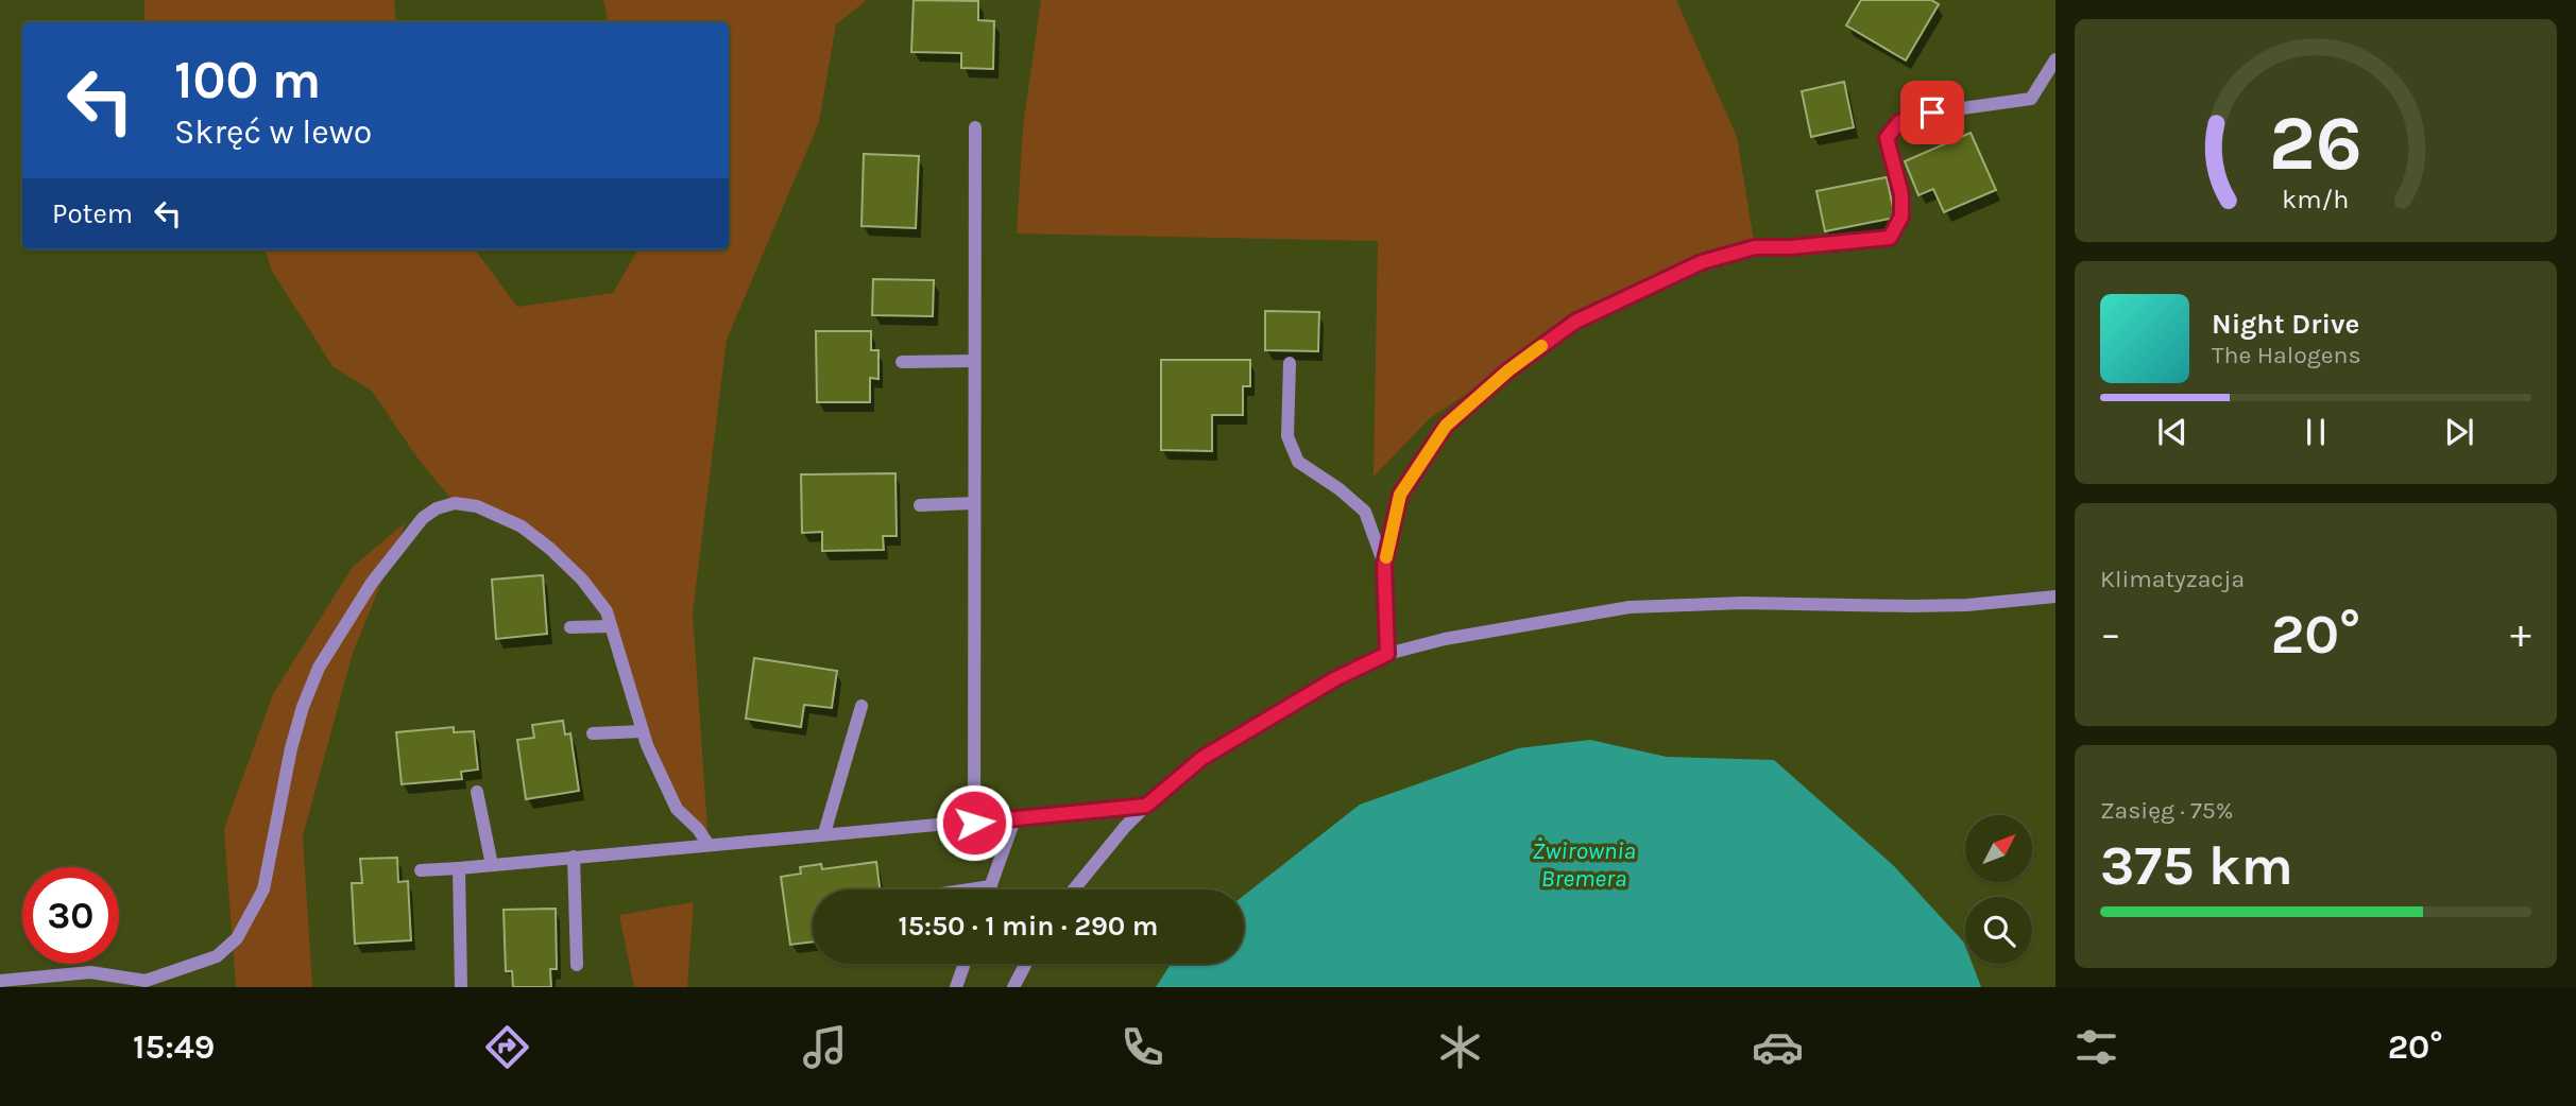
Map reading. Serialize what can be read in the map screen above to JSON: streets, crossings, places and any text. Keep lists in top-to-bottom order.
{
  "water": ["Żwirownia Bremera"],
  "north": "top right",
  "page": {
    "turn": ["100 m", "Skręć w lewo"],
    "then": "Potem",
    "song": ["Night Drive", "The Halogens"],
    "tile": [
      "Klimatyzacja",
      ["Zasięg · 75%", "375 km"]
    ],
    "heat": ["−", "20°", "+"],
    "limit": "30",
    "trip": "15:50 · 1 min · 290 m",
    "tabs": ["15:49", "20°"],
    "gauge": ["26", "km/h"]
  }
}
